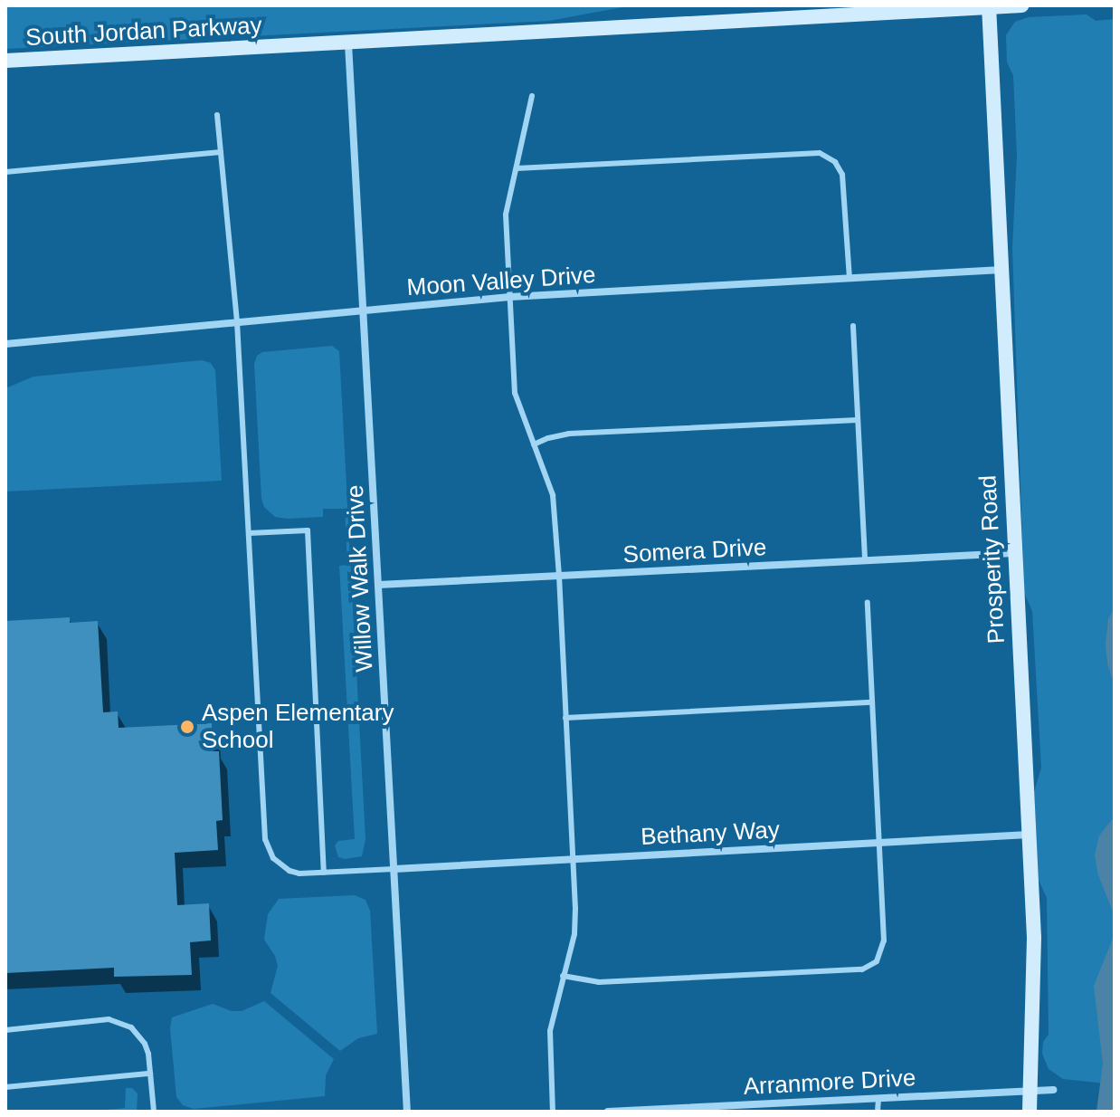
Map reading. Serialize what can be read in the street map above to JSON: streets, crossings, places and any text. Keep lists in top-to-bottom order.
{
  "streets": {
    "street": [
      "South Jordan Parkway",
      "Moon Valley Drive",
      "Somera Drive",
      "Prosperity Road",
      "Willow Walk Drive",
      "Bethany Way",
      "Arranmore Drive"
    ]
  },
  "crossings": [
    ["South Jordan Parkway", "Prosperity Road"],
    ["South Jordan Parkway", "Willow Walk Drive"],
    ["Moon Valley Drive", "Prosperity Road"],
    ["Moon Valley Drive", "Willow Walk Drive"],
    ["Somera Drive", "Prosperity Road"],
    ["Somera Drive", "Willow Walk Drive"],
    ["Prosperity Road", "Bethany Way"],
    ["Prosperity Road", "Arranmore Drive"],
    ["Willow Walk Drive", "Bethany Way"]
  ],
  "places": ["Aspen Elementary School"]
}
